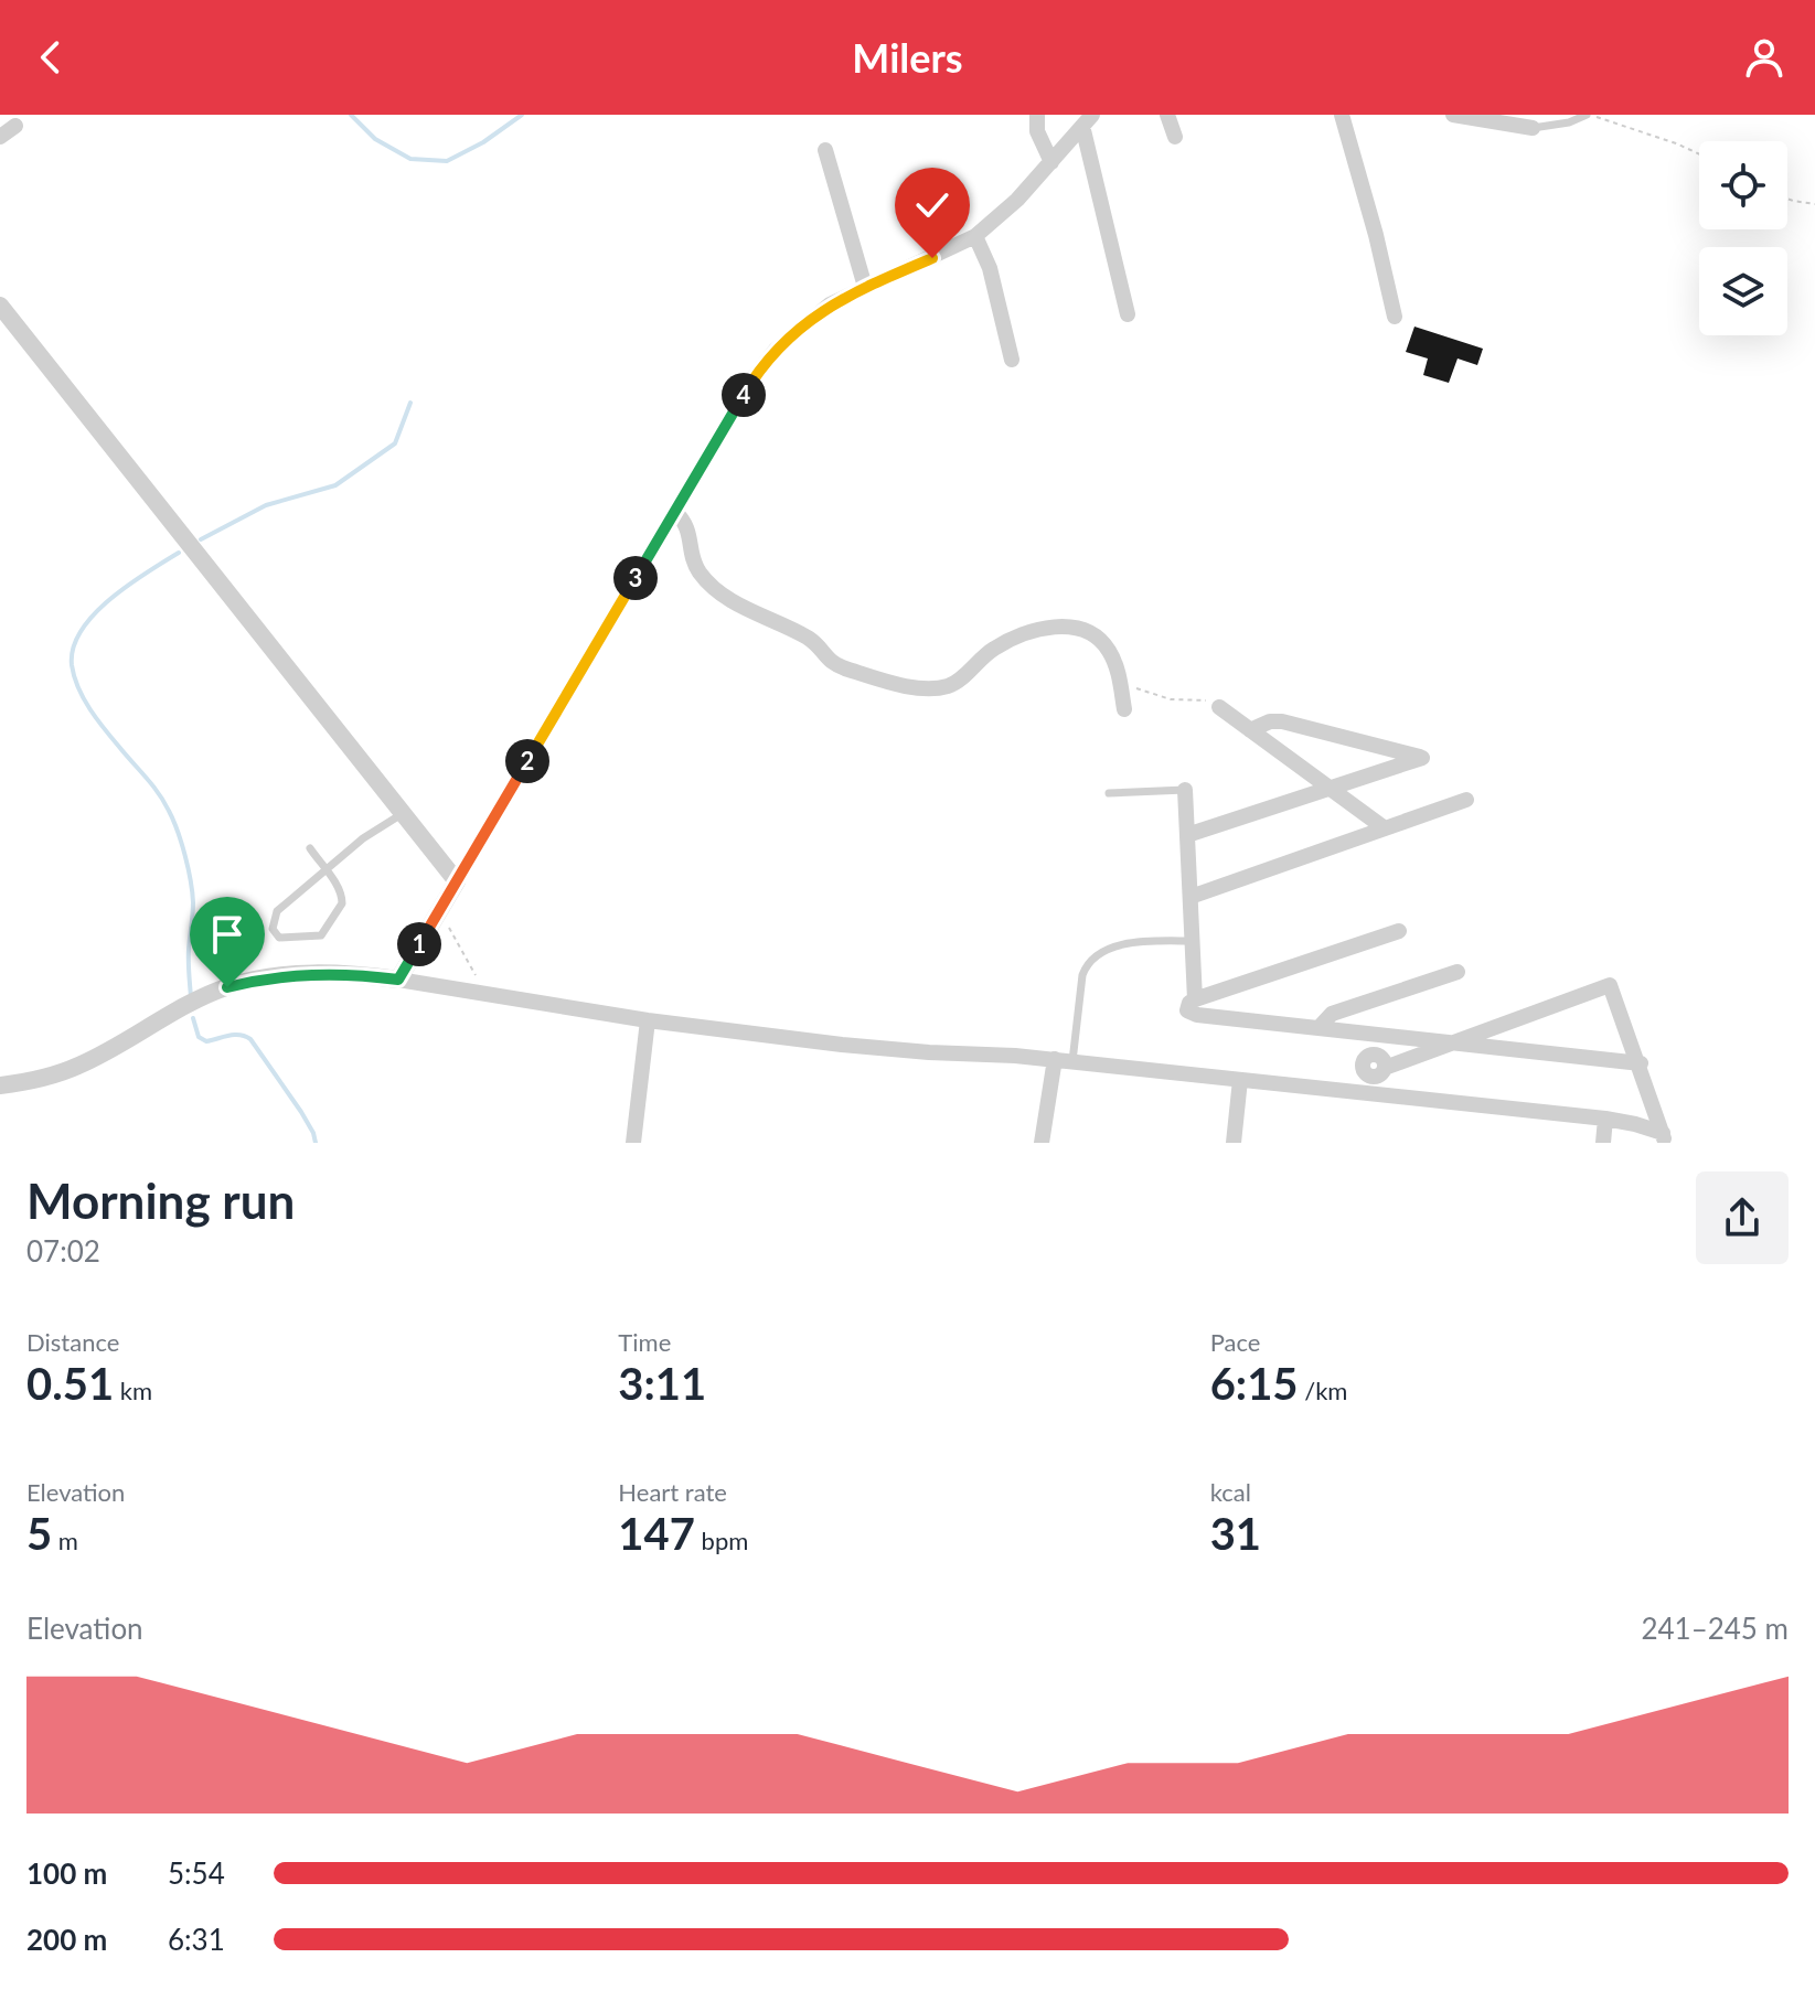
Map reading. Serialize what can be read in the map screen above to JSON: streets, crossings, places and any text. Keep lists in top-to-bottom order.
{
  "page": {
    "header": "Milers",
    "pins": [
      "4",
      "3",
      "2",
      "1"
    ],
    "heading": ["Morning run", "07:02"],
    "stats": [
      ["Distance", "0.51 km"],
      ["Time", "3:11"],
      ["Pace", "6:15 /km"],
      ["Elevation", "5 m"],
      ["Heart rate", "147 bpm"],
      ["kcal", "31"]
    ],
    "chart": ["Elevation", "241–245 m"],
    "list": [
      {
        "name": "100 m",
        "note": "5:54"
      },
      {
        "name": "200 m",
        "note": "6:31"
      }
    ]
  }
}
